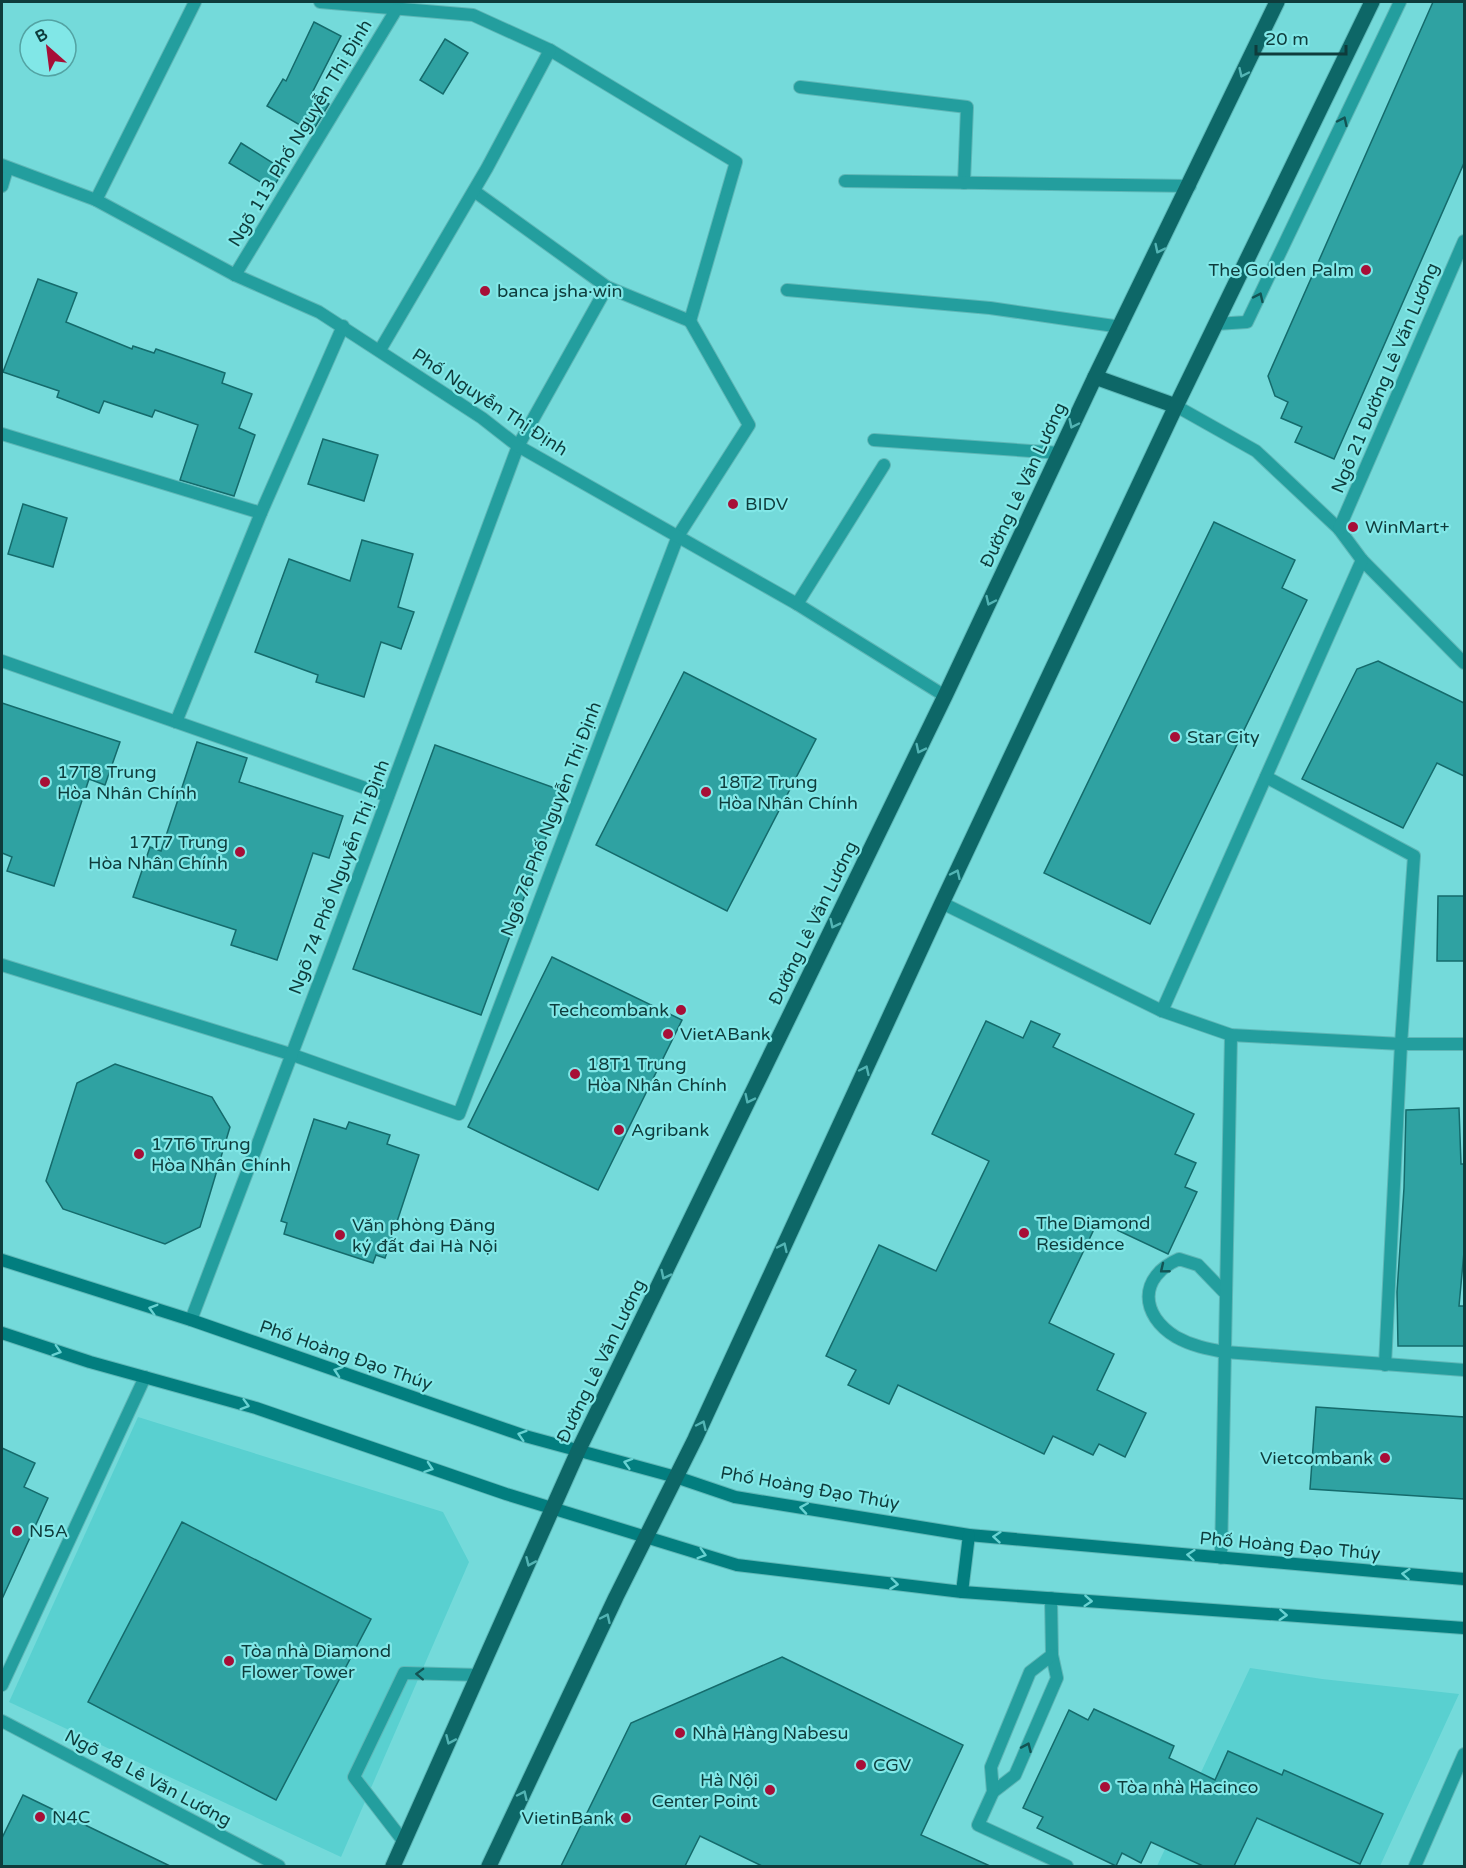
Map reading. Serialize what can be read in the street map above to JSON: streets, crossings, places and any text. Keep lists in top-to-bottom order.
{
  "streets": {
    "main road": ["Đường Lê Văn Lương", "Phố Hoàng Đạo Thúy"],
    "street": [
      "Ngõ 113 Phố Nguyễn Thị Định",
      "Ngõ 21 Đường Lê Văn Lương",
      "Phố Nguyễn Thị Định",
      "Ngõ 76 Phố Nguyễn Thị Định",
      "Ngõ 74 Phố Nguyễn Thị Định",
      "Ngõ 48 Lê Văn Lương"
    ]
  },
  "crossings": [
    ["Ngõ 113 Phố Nguyễn Thị Định", "Phố Nguyễn Thị Định"],
    ["Phố Nguyễn Thị Định", "Đường Lê Văn Lương"],
    ["Phố Nguyễn Thị Định", "Ngõ 76 Phố Nguyễn Thị Định"],
    ["Phố Nguyễn Thị Định", "Ngõ 74 Phố Nguyễn Thị Định"],
    ["Đường Lê Văn Lương", "Phố Hoàng Đạo Thúy"],
    ["Ngõ 76 Phố Nguyễn Thị Định", "Ngõ 74 Phố Nguyễn Thị Định"],
    ["Ngõ 74 Phố Nguyễn Thị Định", "Phố Hoàng Đạo Thúy"]
  ],
  "places": [
    "The Golden Palm",
    "banca jsha·win",
    "BIDV",
    "WinMart+",
    "Star City",
    "17T8 Trung Hòa Nhân Chính",
    "18T2 Trung Hòa Nhân Chính",
    "17T7 Trung Hòa Nhân Chính",
    "Techcombank",
    "VietABank",
    "18T1 Trung Hòa Nhân Chính",
    "Agribank",
    "17T6 Trung Hòa Nhân Chính",
    "The Diamond Residence",
    "Văn phòng Đăng ký đất đai Hà Nội",
    "Vietcombank",
    "N5A",
    "Tòa nhà Diamond Flower Tower",
    "Nhà Hàng Nabesu",
    "CGV",
    "Tòa nhà Hacinco",
    "Hà Nội Center Point",
    "N4C",
    "VietinBank"
  ],
  "scale_bar": "20 m",
  "north": "top left"
}
